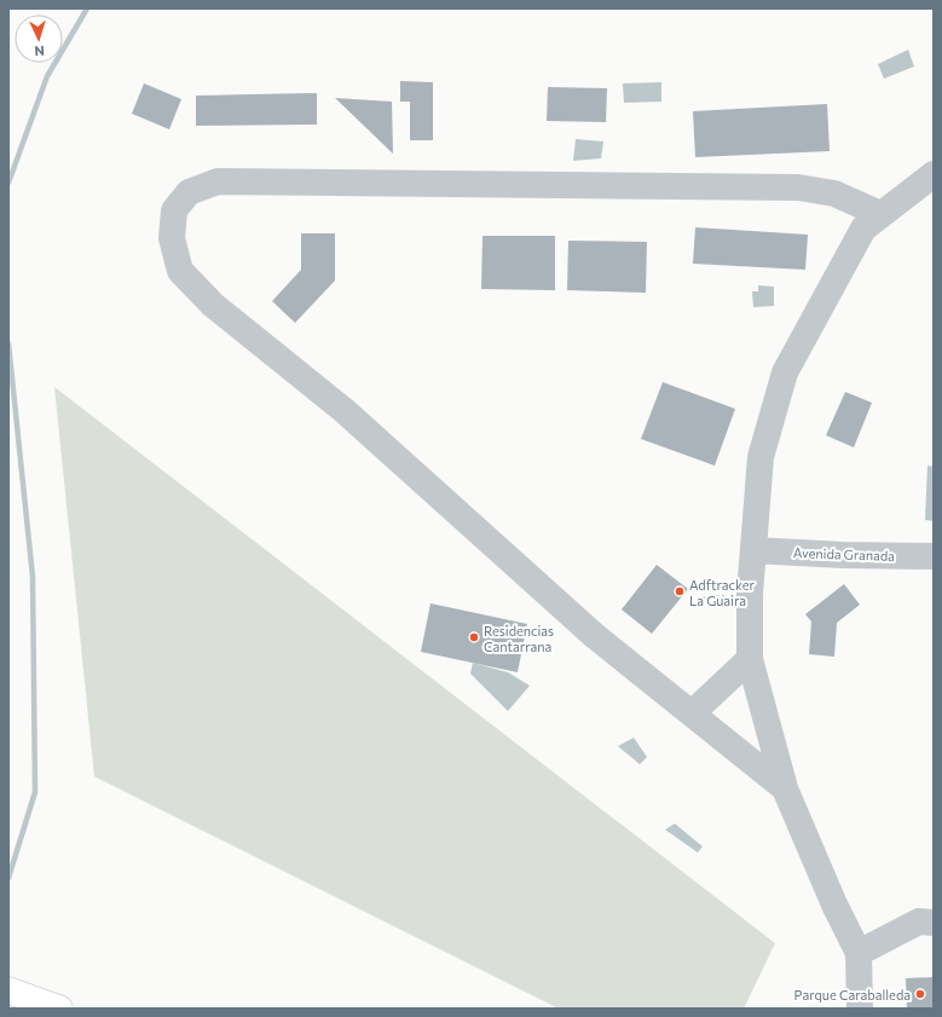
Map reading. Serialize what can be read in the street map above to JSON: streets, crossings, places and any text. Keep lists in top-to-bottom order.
{
  "streets": {
    "street": ["Avenida Granada"]
  },
  "places": ["Adftracker La Guaira", "Residencias Cantarrana", "Parque Caraballeda"],
  "north": "bottom"
}
